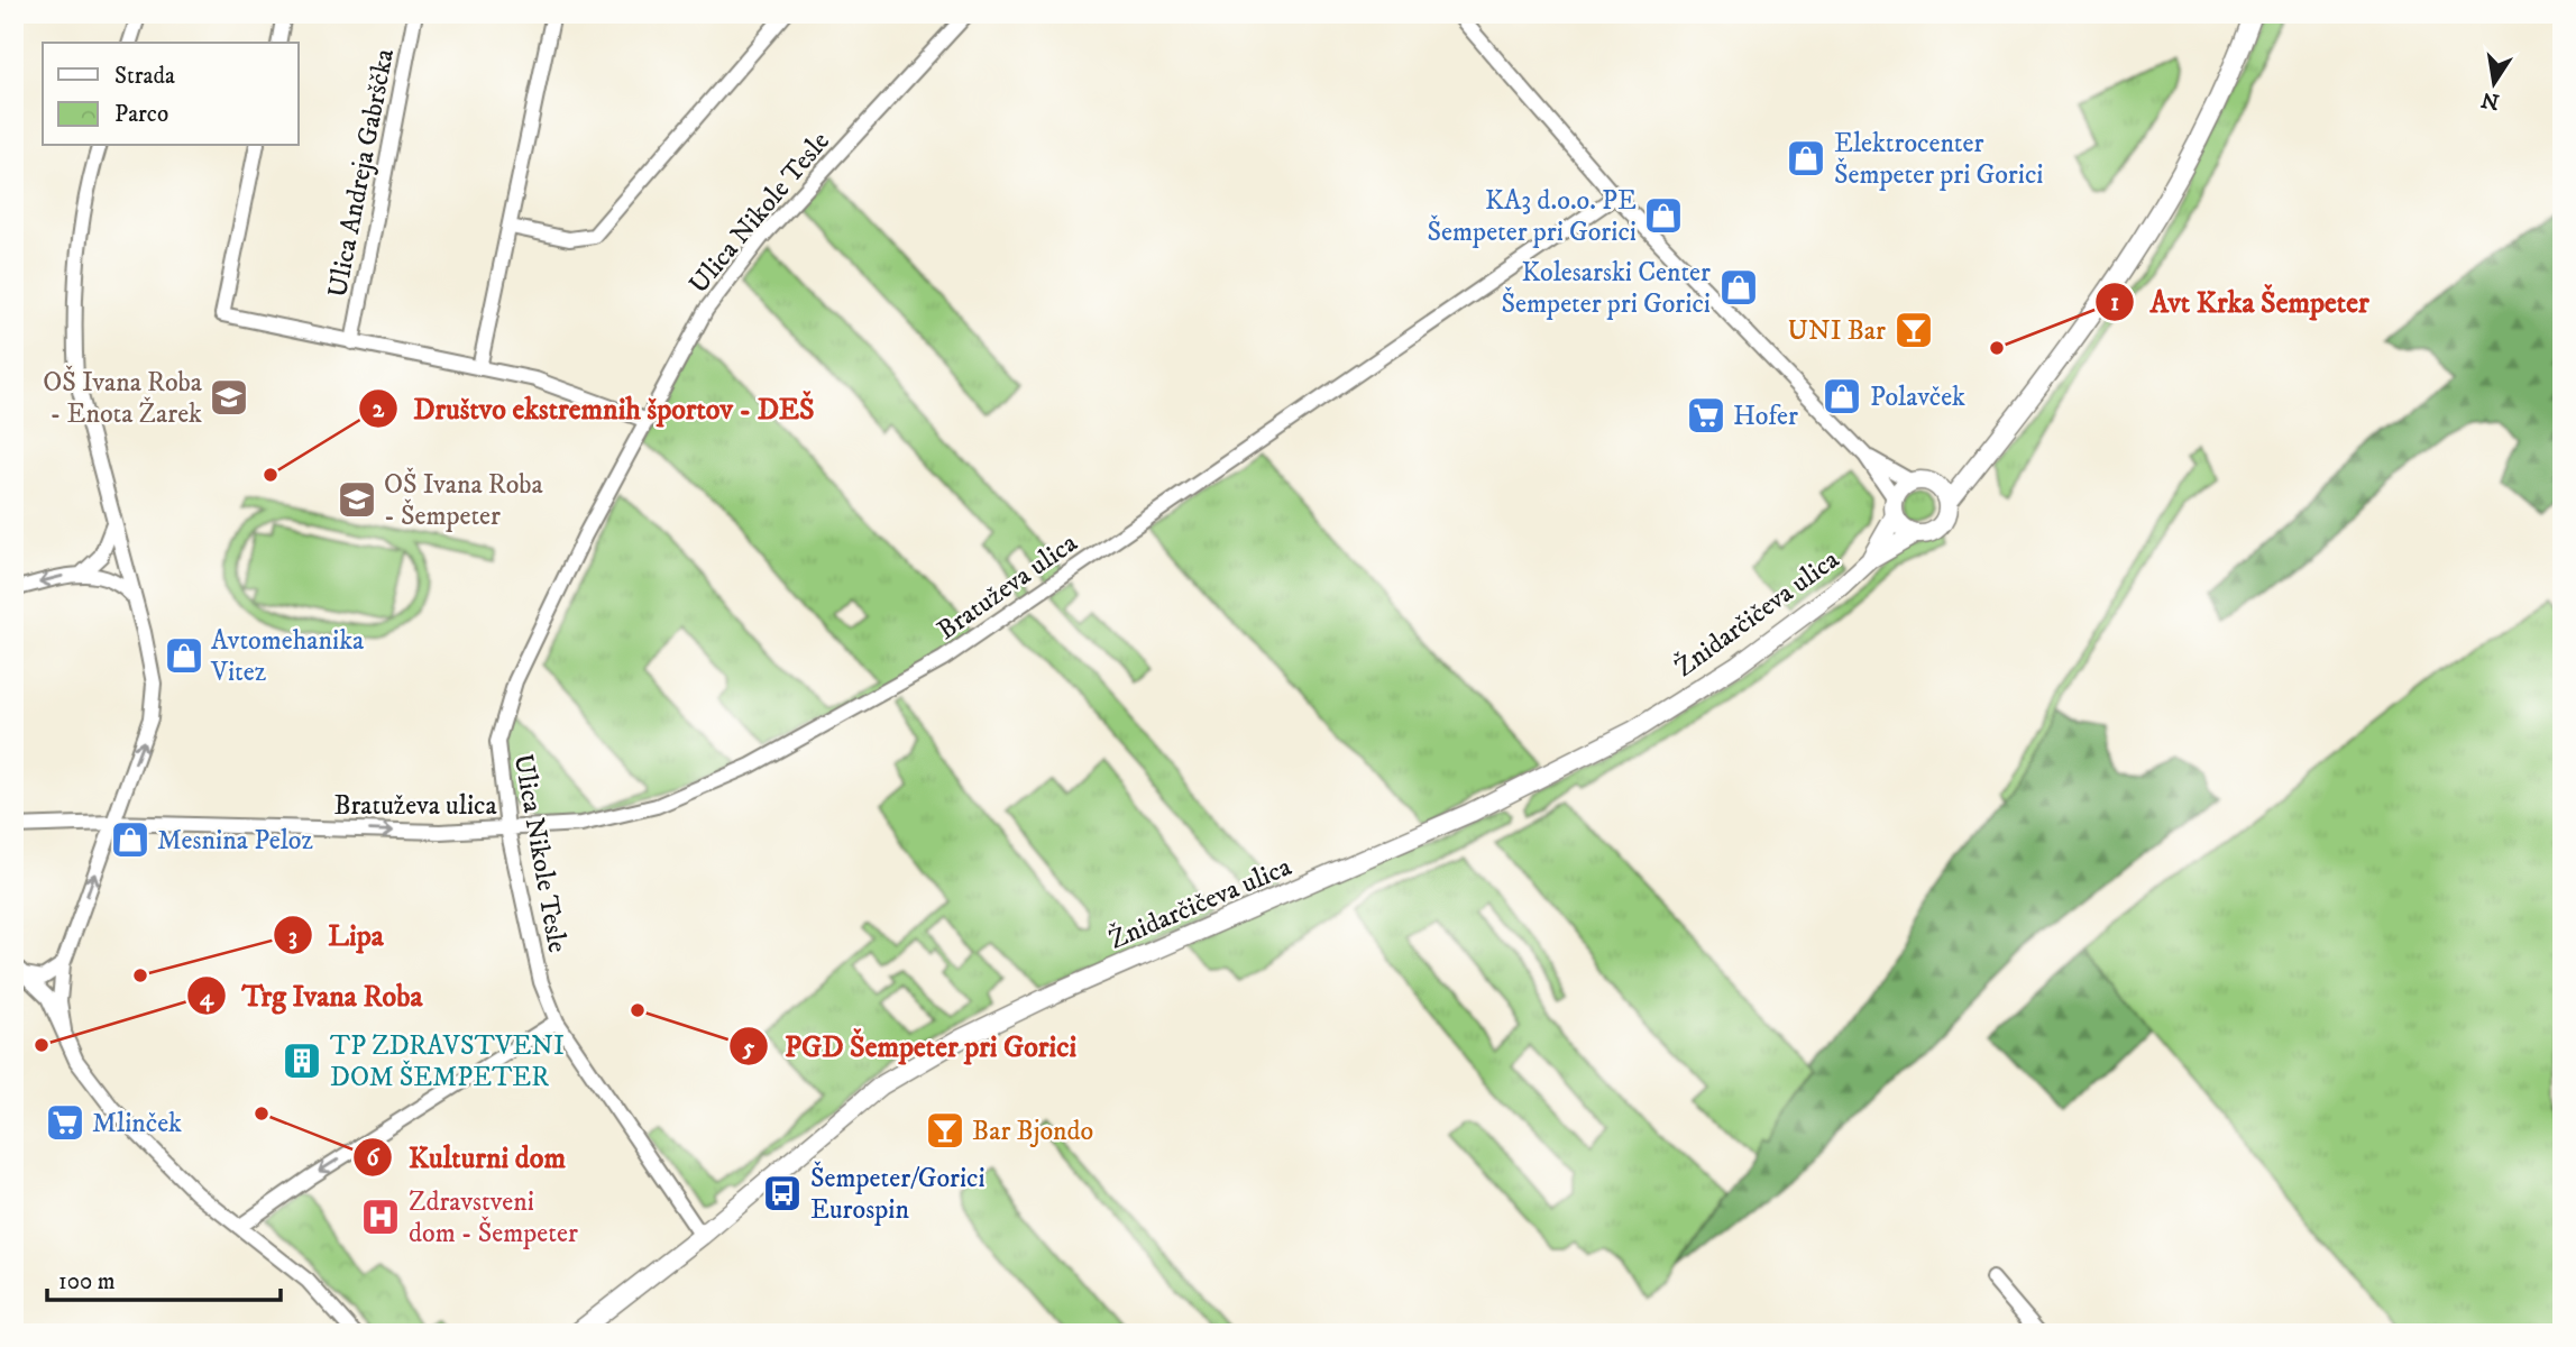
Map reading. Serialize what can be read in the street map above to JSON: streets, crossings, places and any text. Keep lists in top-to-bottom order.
{
  "streets": {
    "street": [
      "Ulica Andreja Gabrščka",
      "Ulica Nikole Tesle",
      "Bratuževa ulica",
      "Žnidarčičeva ulica"
    ]
  },
  "crossings": [
    ["Ulica Andreja Gabrščka", "Ulica Nikole Tesle"],
    ["Ulica Nikole Tesle", "Bratuževa ulica"],
    ["Ulica Nikole Tesle", "Žnidarčičeva ulica"],
    ["Bratuževa ulica", "Žnidarčičeva ulica"]
  ],
  "places": {
    "shop": [
      "Elektrocenter Šempeter pri Gorici",
      "KA3 d.o.o. PE Šempeter pri Gorici",
      "Kolesarski Center Šempeter pri Gorici",
      "Polavček",
      "Avtomehanika Vitez",
      "Mesnina Peloz"
    ],
    "bar": ["UNI Bar", "Bar Bjondo"],
    "other": [
      "Avt Krka Šempeter",
      "Društvo ekstremnih športov - DEŠ",
      "Lipa",
      "PGD Šempeter pri Gorici",
      "Trg Ivana Roba",
      "Kulturni dom"
    ],
    "school or university": ["OŠ Ivana Roba - Enota Žarek", "OŠ Ivana Roba - Šempeter"],
    "supermarket": ["Hofer", "Mlinček"],
    "building": ["TP ZDRAVSTVENI DOM ŠEMPETER"],
    "bus stop": ["Šempeter/Gorici Eurospin"],
    "hospital": ["Zdravstveni dom - Šempeter"]
  },
  "legend": ["Strada", "Parco"],
  "scale_bar": "100 m",
  "north": "bottom"
}
